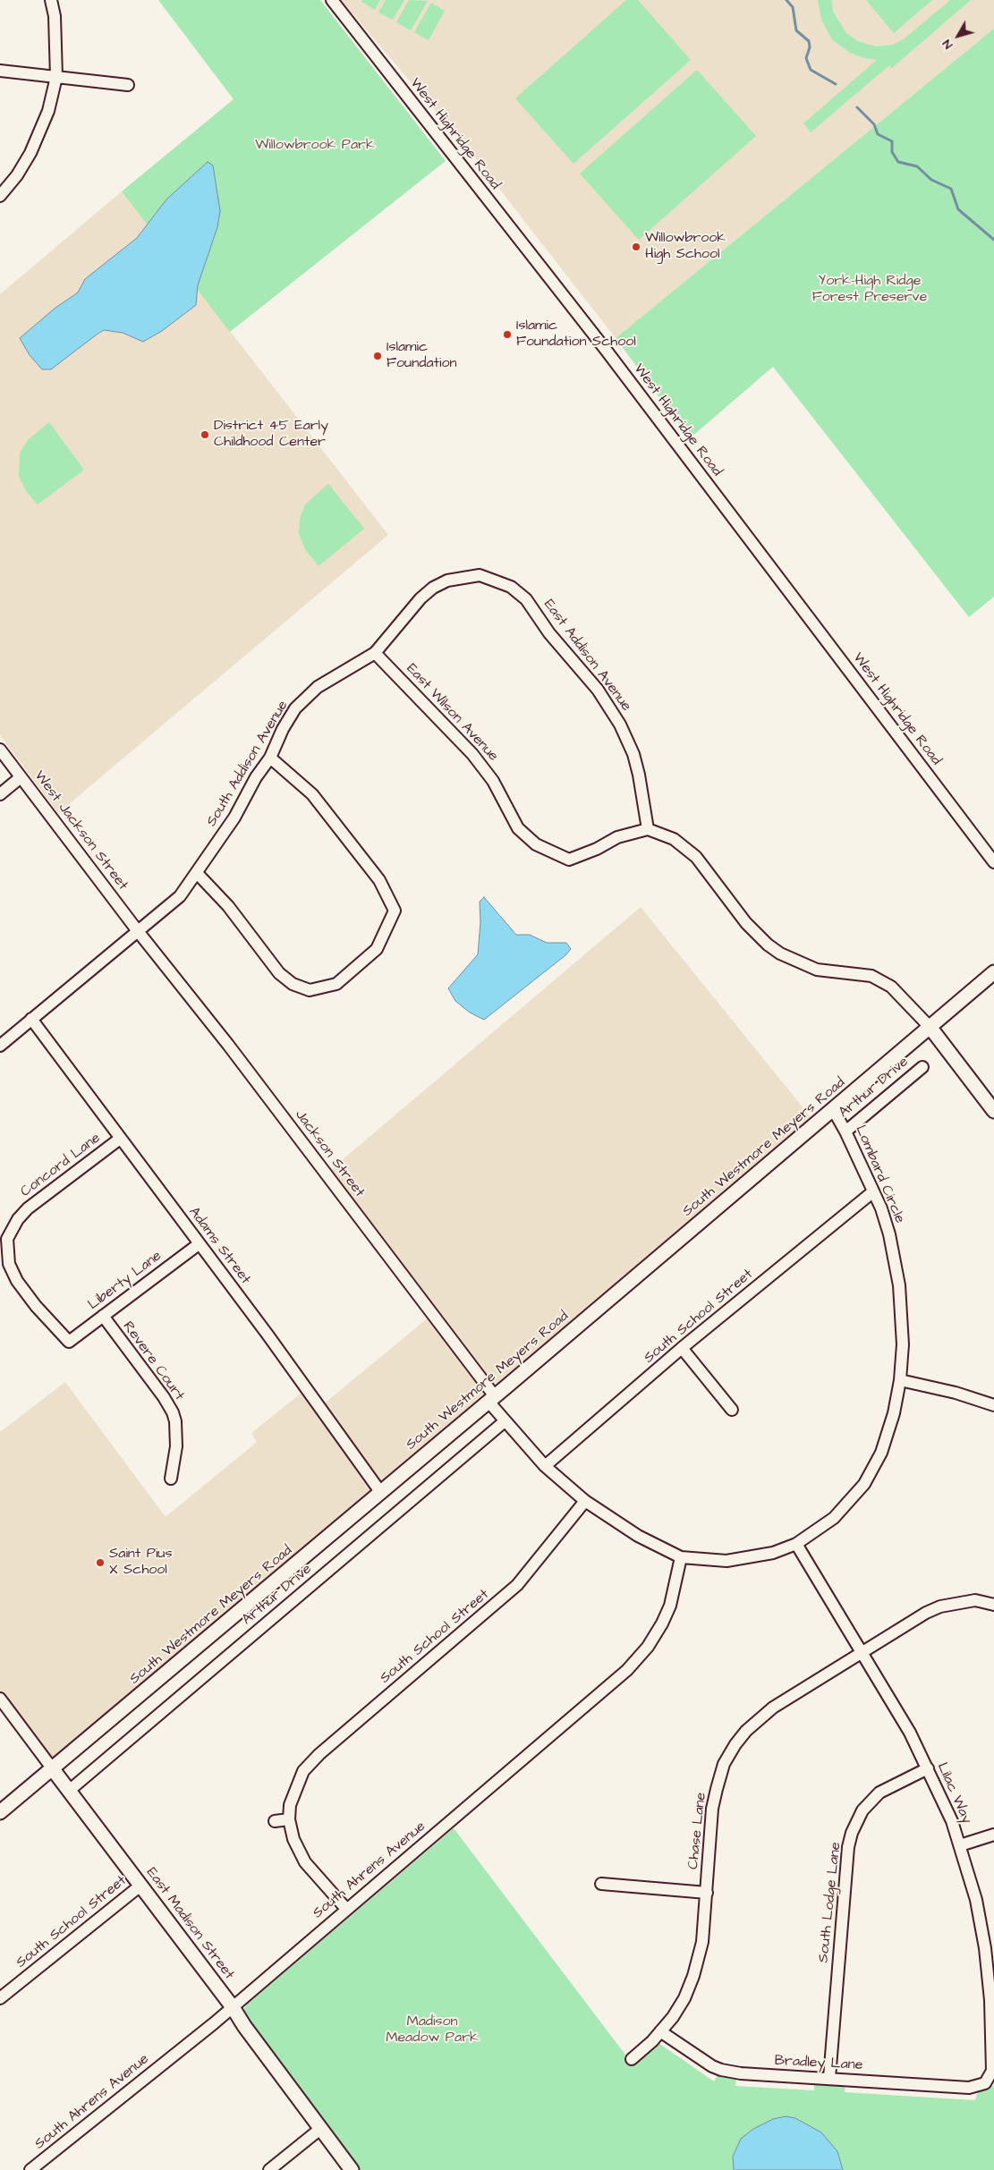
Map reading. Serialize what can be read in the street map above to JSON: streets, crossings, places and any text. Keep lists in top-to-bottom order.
{
  "streets": {
    "street": [
      "West Highridge Road",
      "East Addison Avenue",
      "East Wilson Avenue",
      "South Addison Avenue",
      "West Jackson Street",
      "Arthur Drive",
      "South Westmore Meyers Road",
      "Jackson Street",
      "Concord Lane",
      "Lombard Circle",
      "Adams Street",
      "Liberty Lane",
      "South School Street",
      "Revere Court",
      "Lilac Way",
      "Chase Lane",
      "South Ahrens Avenue",
      "South Lodge Lane",
      "East Madison Street",
      "Bradley Lane"
    ]
  },
  "crossings": [
    ["East Addison Avenue", "East Wilson Avenue"],
    ["East Addison Avenue", "South Addison Avenue"],
    ["East Wilson Avenue", "South Addison Avenue"],
    ["South Addison Avenue", "West Jackson Street"],
    ["South Addison Avenue", "Jackson Street"],
    ["South Addison Avenue", "Adams Street"],
    ["West Jackson Street", "Jackson Street"],
    ["Arthur Drive", "Lombard Circle"],
    ["Arthur Drive", "East Madison Street"],
    ["South Westmore Meyers Road", "Jackson Street"],
    ["South Westmore Meyers Road", "Lombard Circle"],
    ["South Westmore Meyers Road", "Adams Street"],
    ["South Westmore Meyers Road", "East Madison Street"],
    ["Jackson Street", "Lombard Circle"],
    ["Concord Lane", "Adams Street"],
    ["Concord Lane", "Liberty Lane"],
    ["Lombard Circle", "South School Street"],
    ["Lombard Circle", "Lilac Way"],
    ["Lombard Circle", "South Ahrens Avenue"],
    ["Adams Street", "Liberty Lane"],
    ["Liberty Lane", "Revere Court"],
    ["South School Street", "East Madison Street"],
    ["Lilac Way", "Chase Lane"],
    ["Lilac Way", "South Lodge Lane"],
    ["Lilac Way", "Bradley Lane"],
    ["Chase Lane", "Bradley Lane"],
    ["South Ahrens Avenue", "East Madison Street"],
    ["South Lodge Lane", "Bradley Lane"]
  ],
  "parks": ["Willowbrook Park", "York-High Ridge Forest Preserve", "Madison Meadow Park"],
  "places": [
    "Willowbrook High School",
    "Islamic Foundation School",
    "Islamic Foundation",
    "District 45 Early Childhood Center",
    "Saint Pius X School"
  ],
  "north": "bottom left"
}
